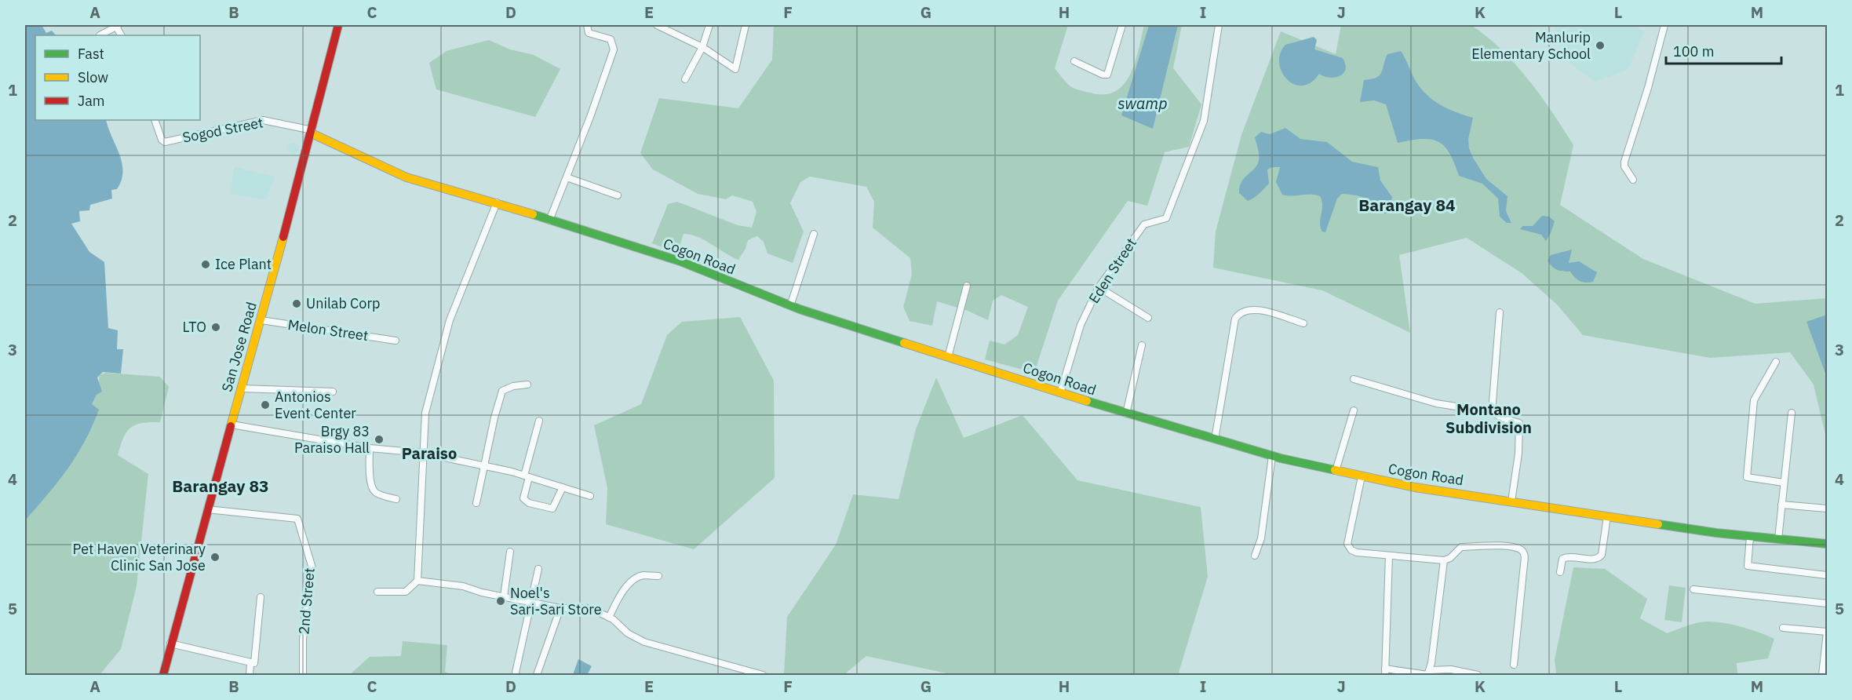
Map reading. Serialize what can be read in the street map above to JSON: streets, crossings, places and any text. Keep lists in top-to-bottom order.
{
  "streets": {
    "street": [
      "Sogod Street",
      "Cogon Road",
      "Eden Street",
      "Melon Street",
      "San Jose Road",
      "2nd Street"
    ]
  },
  "crossings": [
    ["Sogod Street", "Cogon Road"],
    ["Sogod Street", "San Jose Road"],
    ["Cogon Road", "Eden Street"],
    ["Cogon Road", "San Jose Road"],
    ["Melon Street", "San Jose Road"],
    ["San Jose Road", "2nd Street"]
  ],
  "districts": [
    "Barangay 84",
    "Montano Subdivision",
    "Paraiso",
    "Barangay 83"
  ],
  "water": ["swamp"],
  "places": [
    "Manlurip Elementary School",
    "Ice Plant",
    "Unilab Corp",
    "LTO",
    "Antonios Event Center",
    "Brgy 83 Paraiso Hall",
    "Pet Haven Veterinary Clinic San Jose",
    "Noel's Sari-Sari Store"
  ],
  "legend": ["Fast", "Slow", "Jam"],
  "scale_bar": "100 m",
  "grid": {
    "columns": [
      "A",
      "B",
      "C",
      "D",
      "E",
      "F",
      "G",
      "H",
      "I",
      "J",
      "K",
      "L",
      "M"
    ],
    "rows": [
      "1",
      "2",
      "3",
      "4",
      "5"
    ]
  }
}
